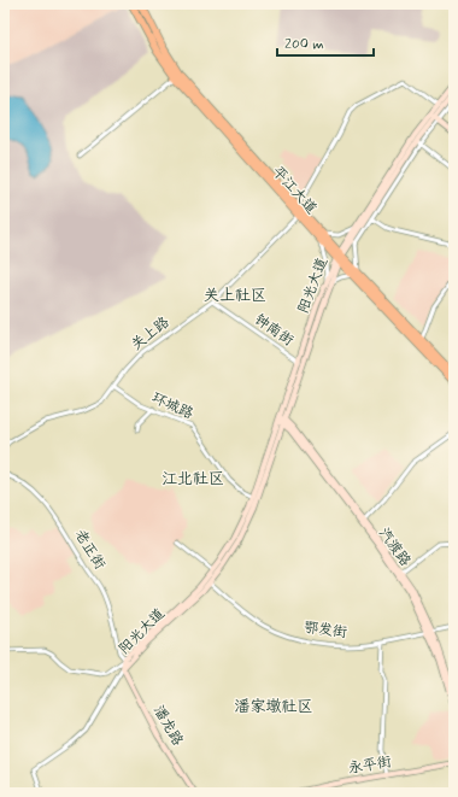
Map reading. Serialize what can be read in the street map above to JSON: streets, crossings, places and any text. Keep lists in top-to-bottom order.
{
  "streets": {
    "highway": ["平江大道"],
    "street": [
      "阳光大道",
      "钟南街",
      "关上路",
      "环城路",
      "汽渡路",
      "老正街",
      "鄂发街",
      "潘龙路",
      "永平街"
    ]
  },
  "crossings": [
    ["平江大道", "阳光大道"],
    ["平江大道", "关上路"],
    ["阳光大道", "钟南街"],
    ["阳光大道", "环城路"],
    ["阳光大道", "汽渡路"],
    ["阳光大道", "老正街"],
    ["阳光大道", "鄂发街"],
    ["阳光大道", "潘龙路"],
    ["钟南街", "关上路"],
    ["关上路", "环城路"],
    ["汽渡路", "鄂发街"]
  ],
  "districts": ["关上社区", "江北社区", "潘家墩社区"],
  "scale_bar": "200 m"
}
